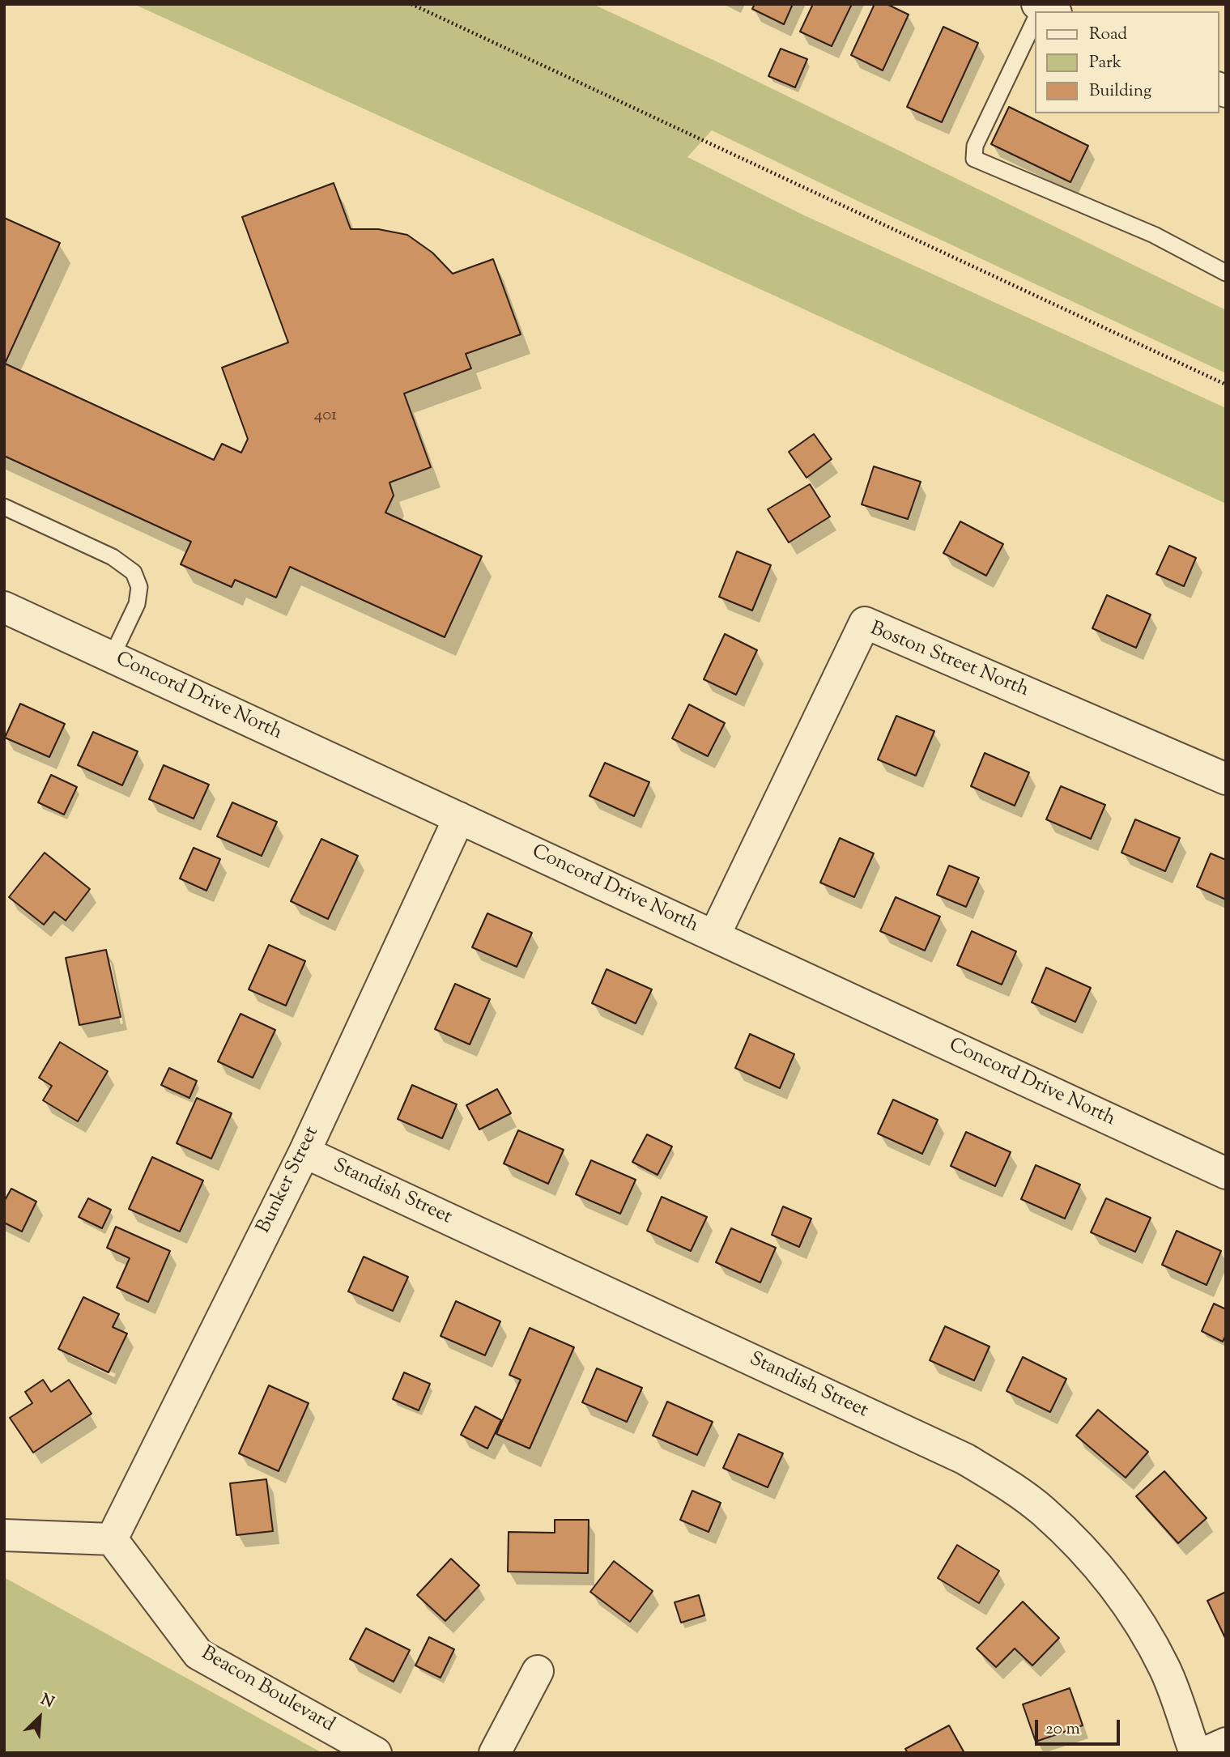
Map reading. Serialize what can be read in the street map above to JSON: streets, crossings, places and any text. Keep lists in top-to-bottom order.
{
  "streets": {
    "street": [
      "Boston Street North",
      "Concord Drive North",
      "Bunker Street",
      "Standish Street",
      "Beacon Boulevard"
    ]
  },
  "crossings": [
    ["Boston Street North", "Concord Drive North"],
    ["Concord Drive North", "Bunker Street"],
    ["Bunker Street", "Standish Street"],
    ["Bunker Street", "Beacon Boulevard"]
  ],
  "house_numbers": ["401"],
  "legend": ["Road", "Park", "Building"],
  "scale_bar": "20 m",
  "north": "top right"
}
